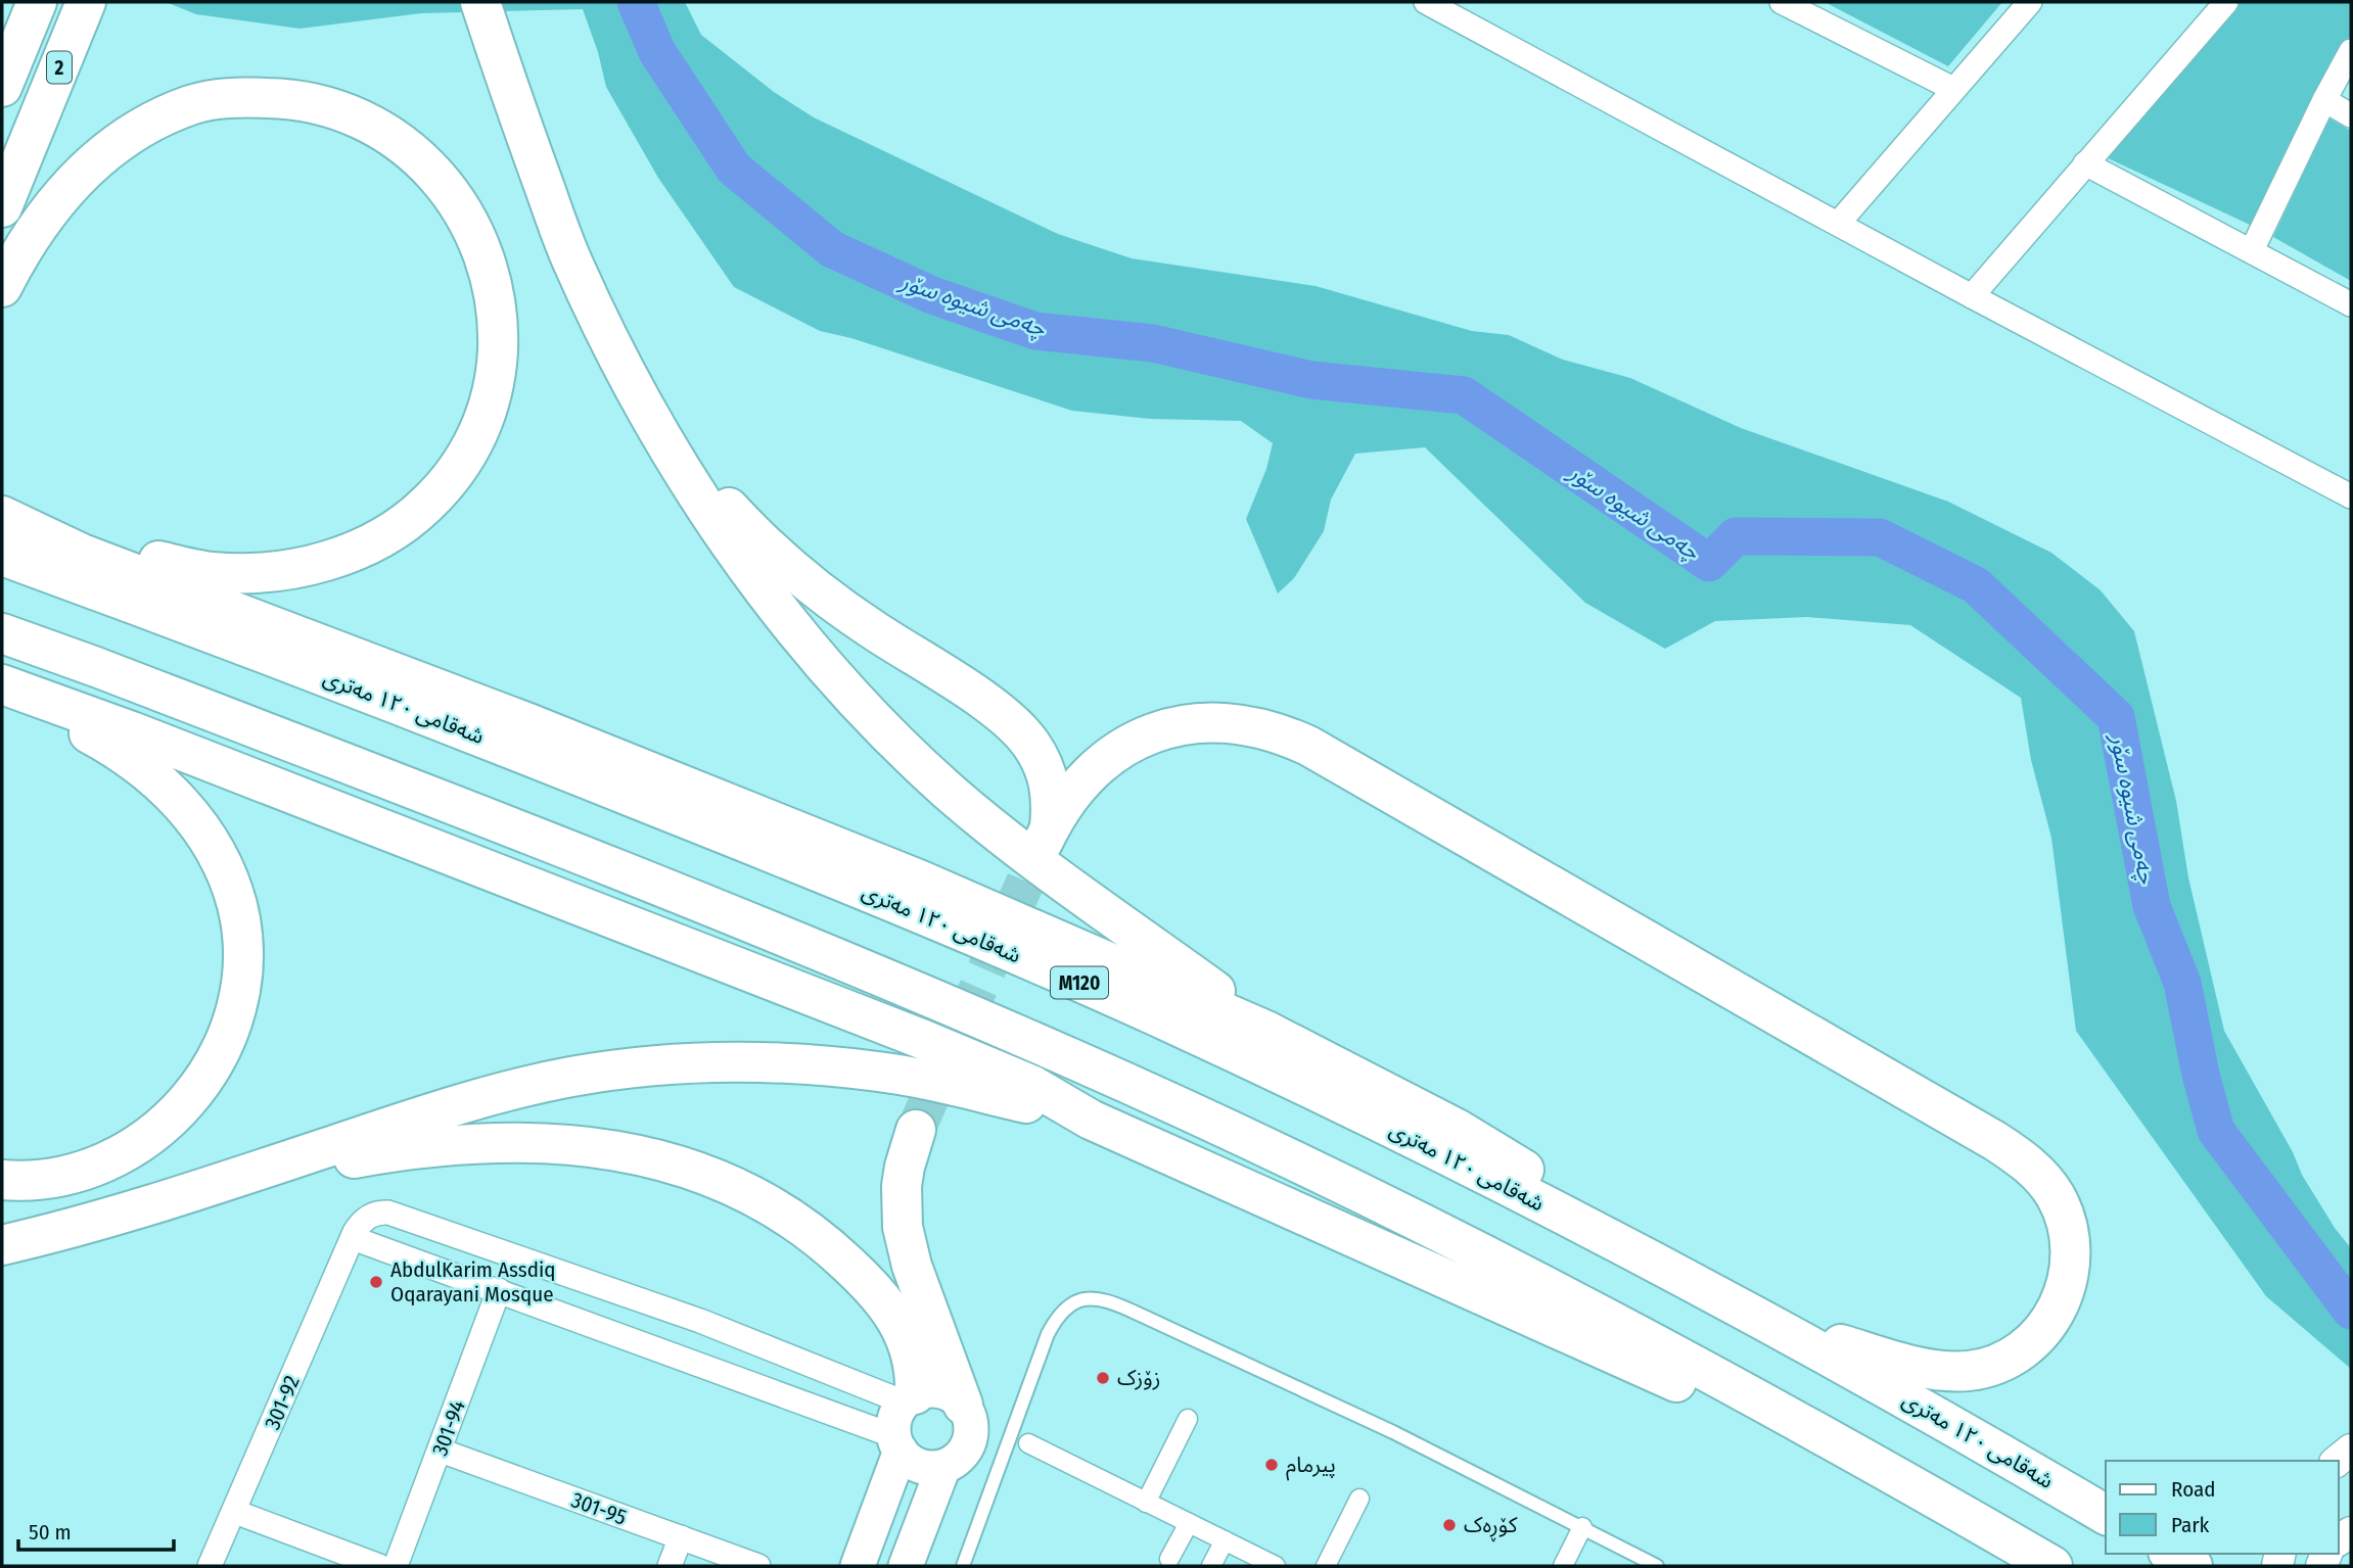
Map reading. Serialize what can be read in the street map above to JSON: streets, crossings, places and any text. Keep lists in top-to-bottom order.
{
  "streets": {
    "highway": ["2", "شەقامی ١٢٠ مەتری", "M120"],
    "street": ["301-92", "301-94", "301-95"]
  },
  "crossings": [
    ["301-94", "301-95"]
  ],
  "water": ["چەمی شیوە سۆر"],
  "places": [
    "AbdulKarim Assdiq Oqarayani Mosque",
    "زۆزک",
    "پیرمام",
    "کۆڕەک"
  ],
  "legend": ["Road", "Park"],
  "scale_bar": "50 m"
}
